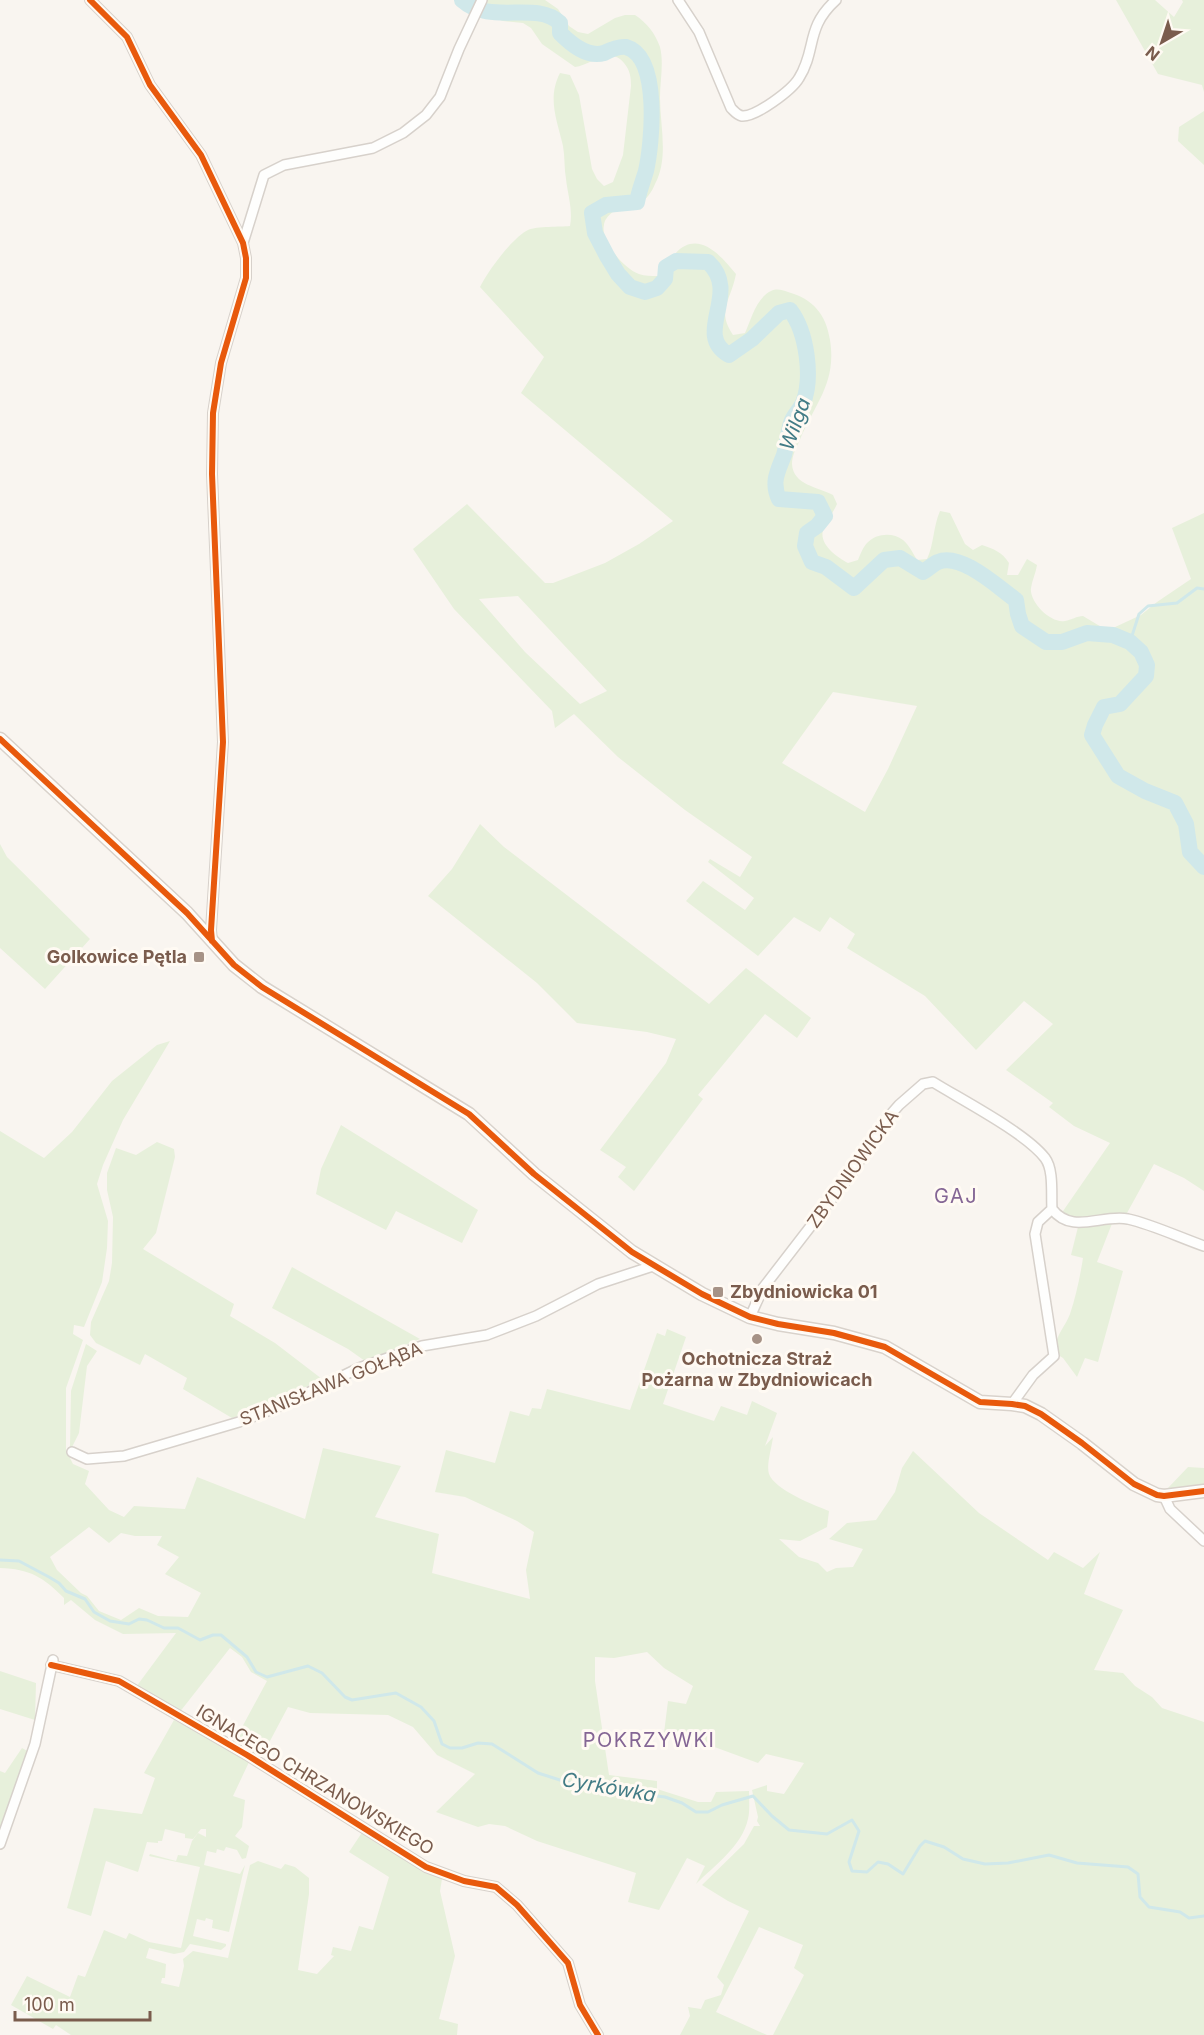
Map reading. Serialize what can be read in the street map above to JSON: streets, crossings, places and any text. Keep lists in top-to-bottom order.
{
  "streets": {
    "street": ["ZBYDNIOWICKA", "STANISŁAWA GOŁĄBA", "IGNACEGO CHRZANOWSKIEGO"]
  },
  "districts": ["GAJ", "POKRZYWKI"],
  "water": ["Wilga", "Cyrkówka"],
  "places": {
    "transit": ["Golkowice Pętla", "Zbydniowicka 01"],
    "other": ["Ochotnicza Straż Pożarna w Zbydniowicach"]
  },
  "scale_bar": "100 m",
  "north": "bottom left"
}
